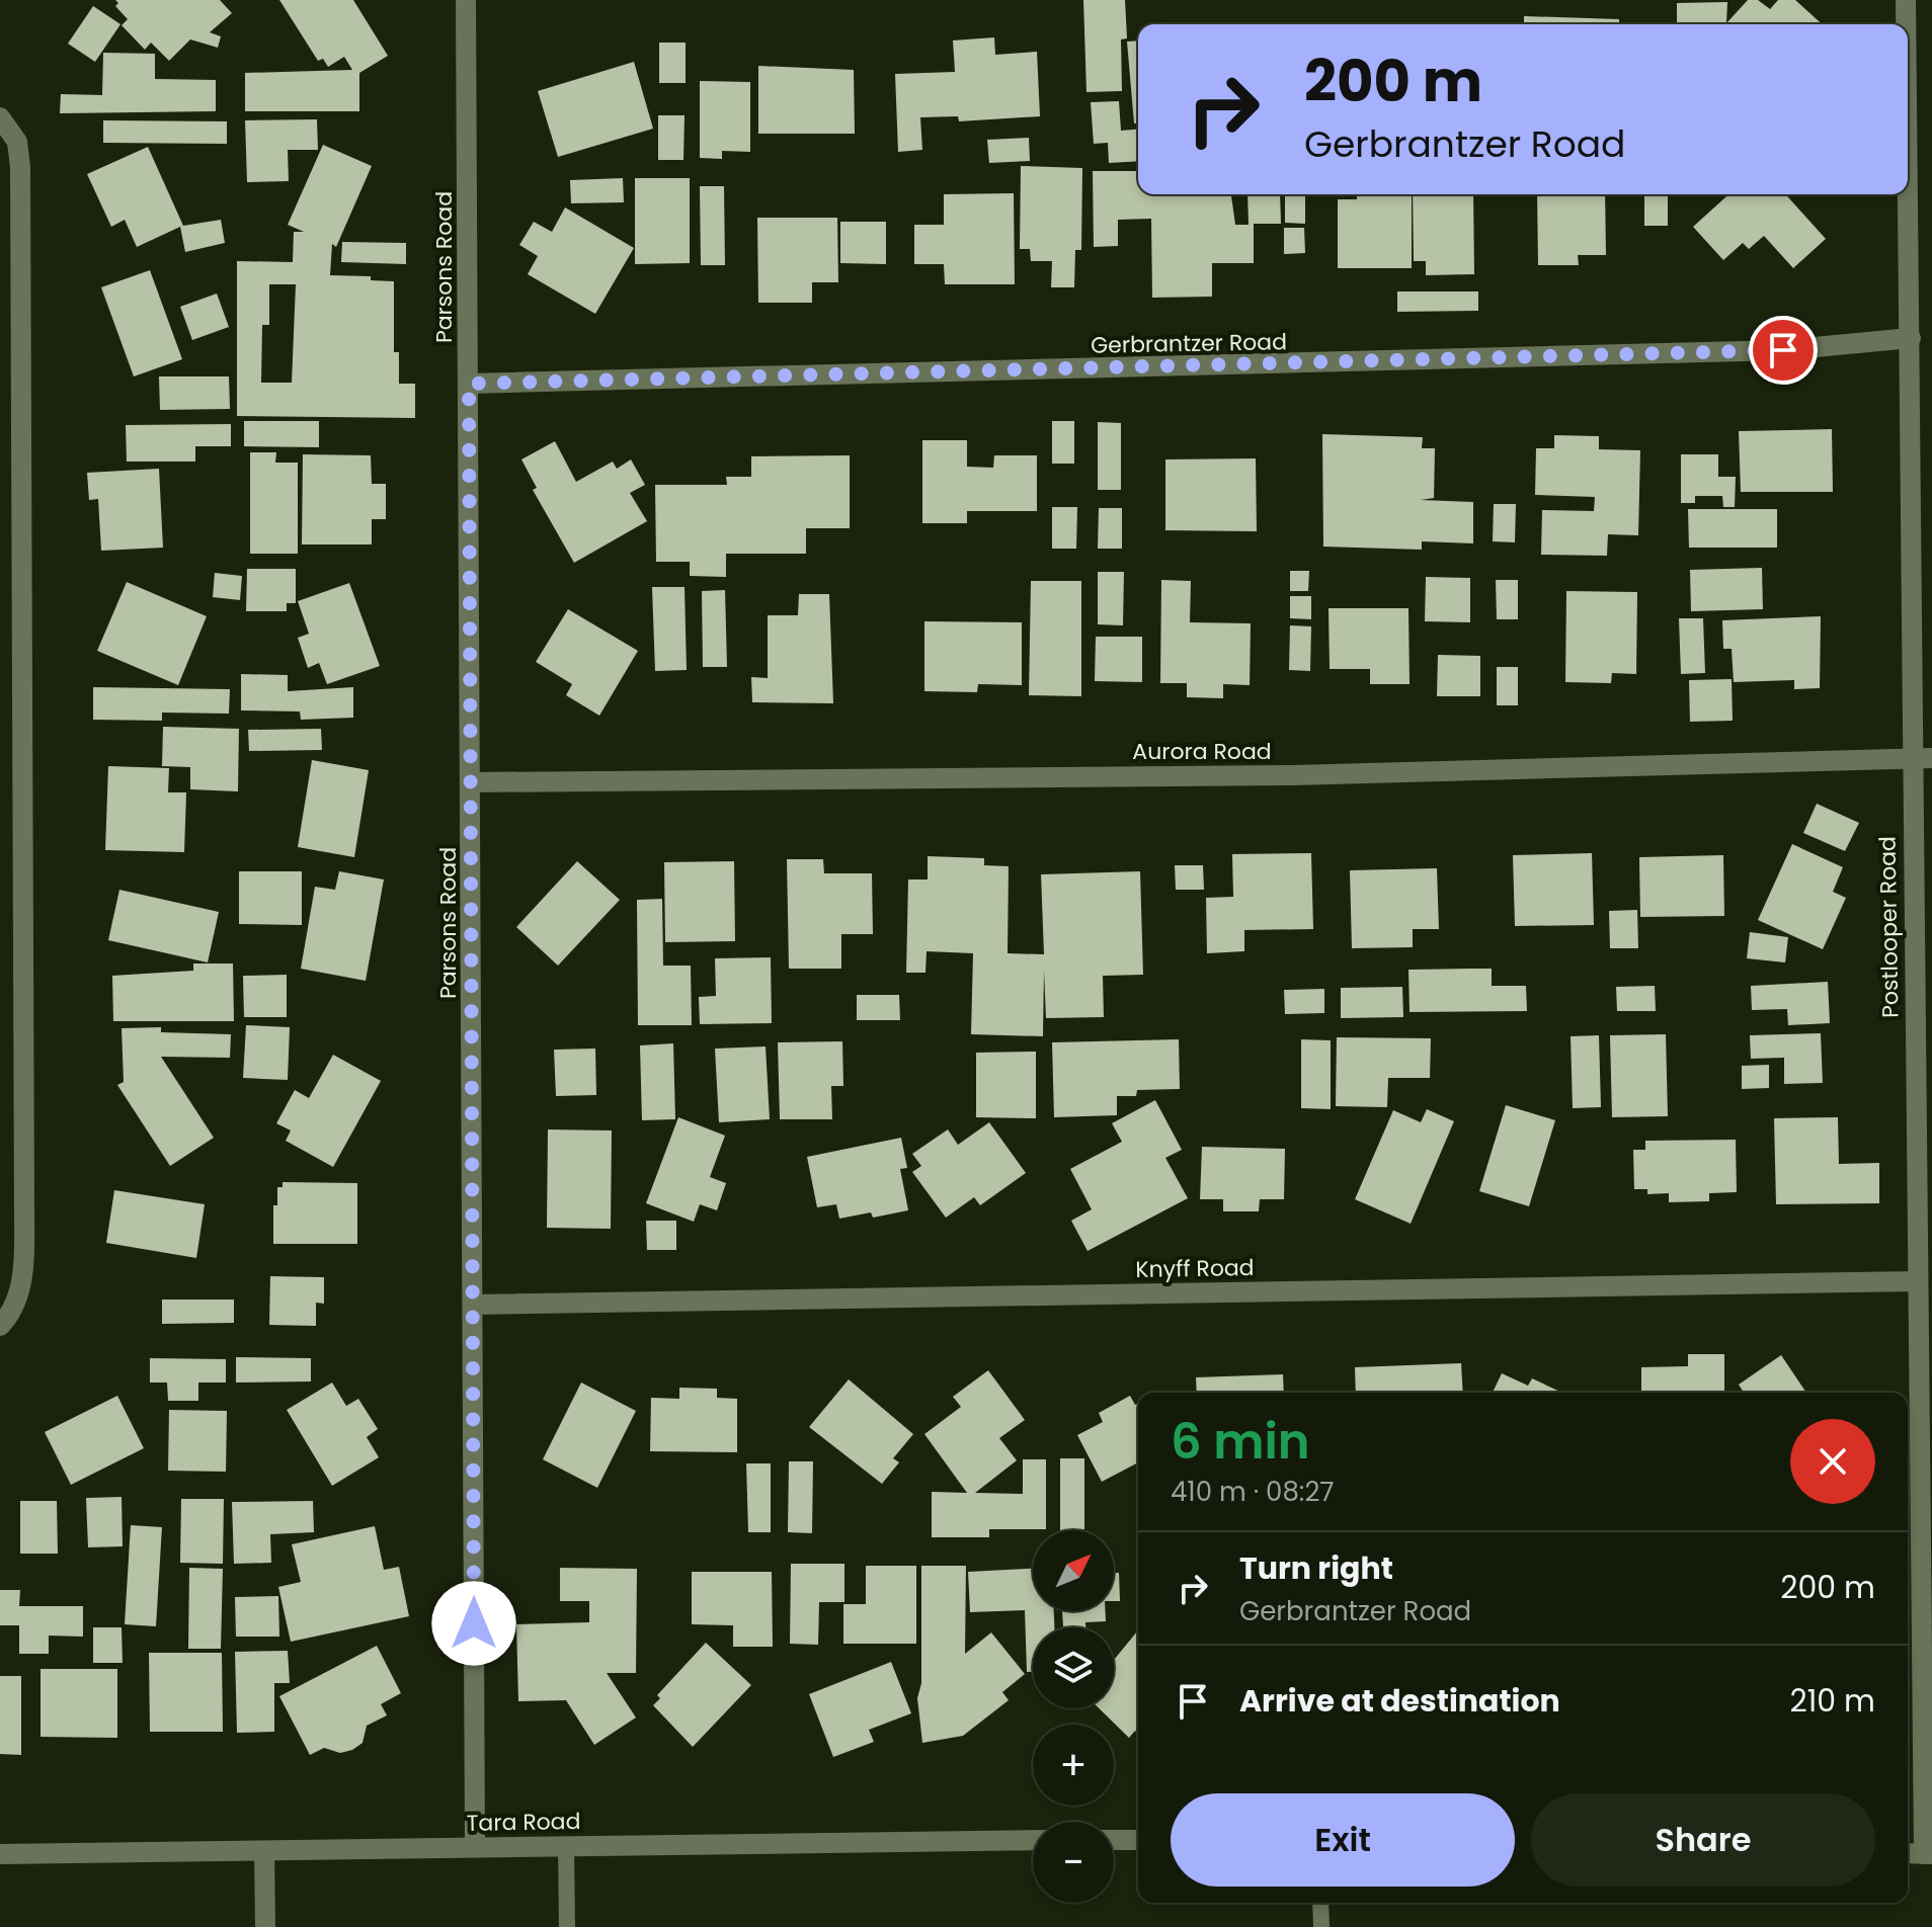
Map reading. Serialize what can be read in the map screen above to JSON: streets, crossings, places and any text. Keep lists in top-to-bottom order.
{
  "streets": {
    "street": [
      "Parsons Road",
      "Gerbrantzer Road",
      "Aurora Road",
      "Postlooper Road",
      "Knyff Road",
      "Tara Road"
    ]
  },
  "crossings": [
    ["Parsons Road", "Gerbrantzer Road"],
    ["Parsons Road", "Aurora Road"],
    ["Parsons Road", "Knyff Road"],
    ["Parsons Road", "Tara Road"],
    ["Gerbrantzer Road", "Postlooper Road"],
    ["Aurora Road", "Postlooper Road"],
    ["Postlooper Road", "Knyff Road"]
  ],
  "north": "top right",
  "page": {
    "turn": ["200 m", "Gerbrantzer Road"],
    "heading": ["6 min", "410 m · 08:27"],
    "map_buttons": ["+", "−"],
    "list": [
      {
        "name": "Turn right",
        "note": "Gerbrantzer Road",
        "value": "200 m"
      },
      {
        "name": "Arrive at destination",
        "value": "210 m"
      }
    ],
    "buttons": ["Exit", "Share"]
  }
}
